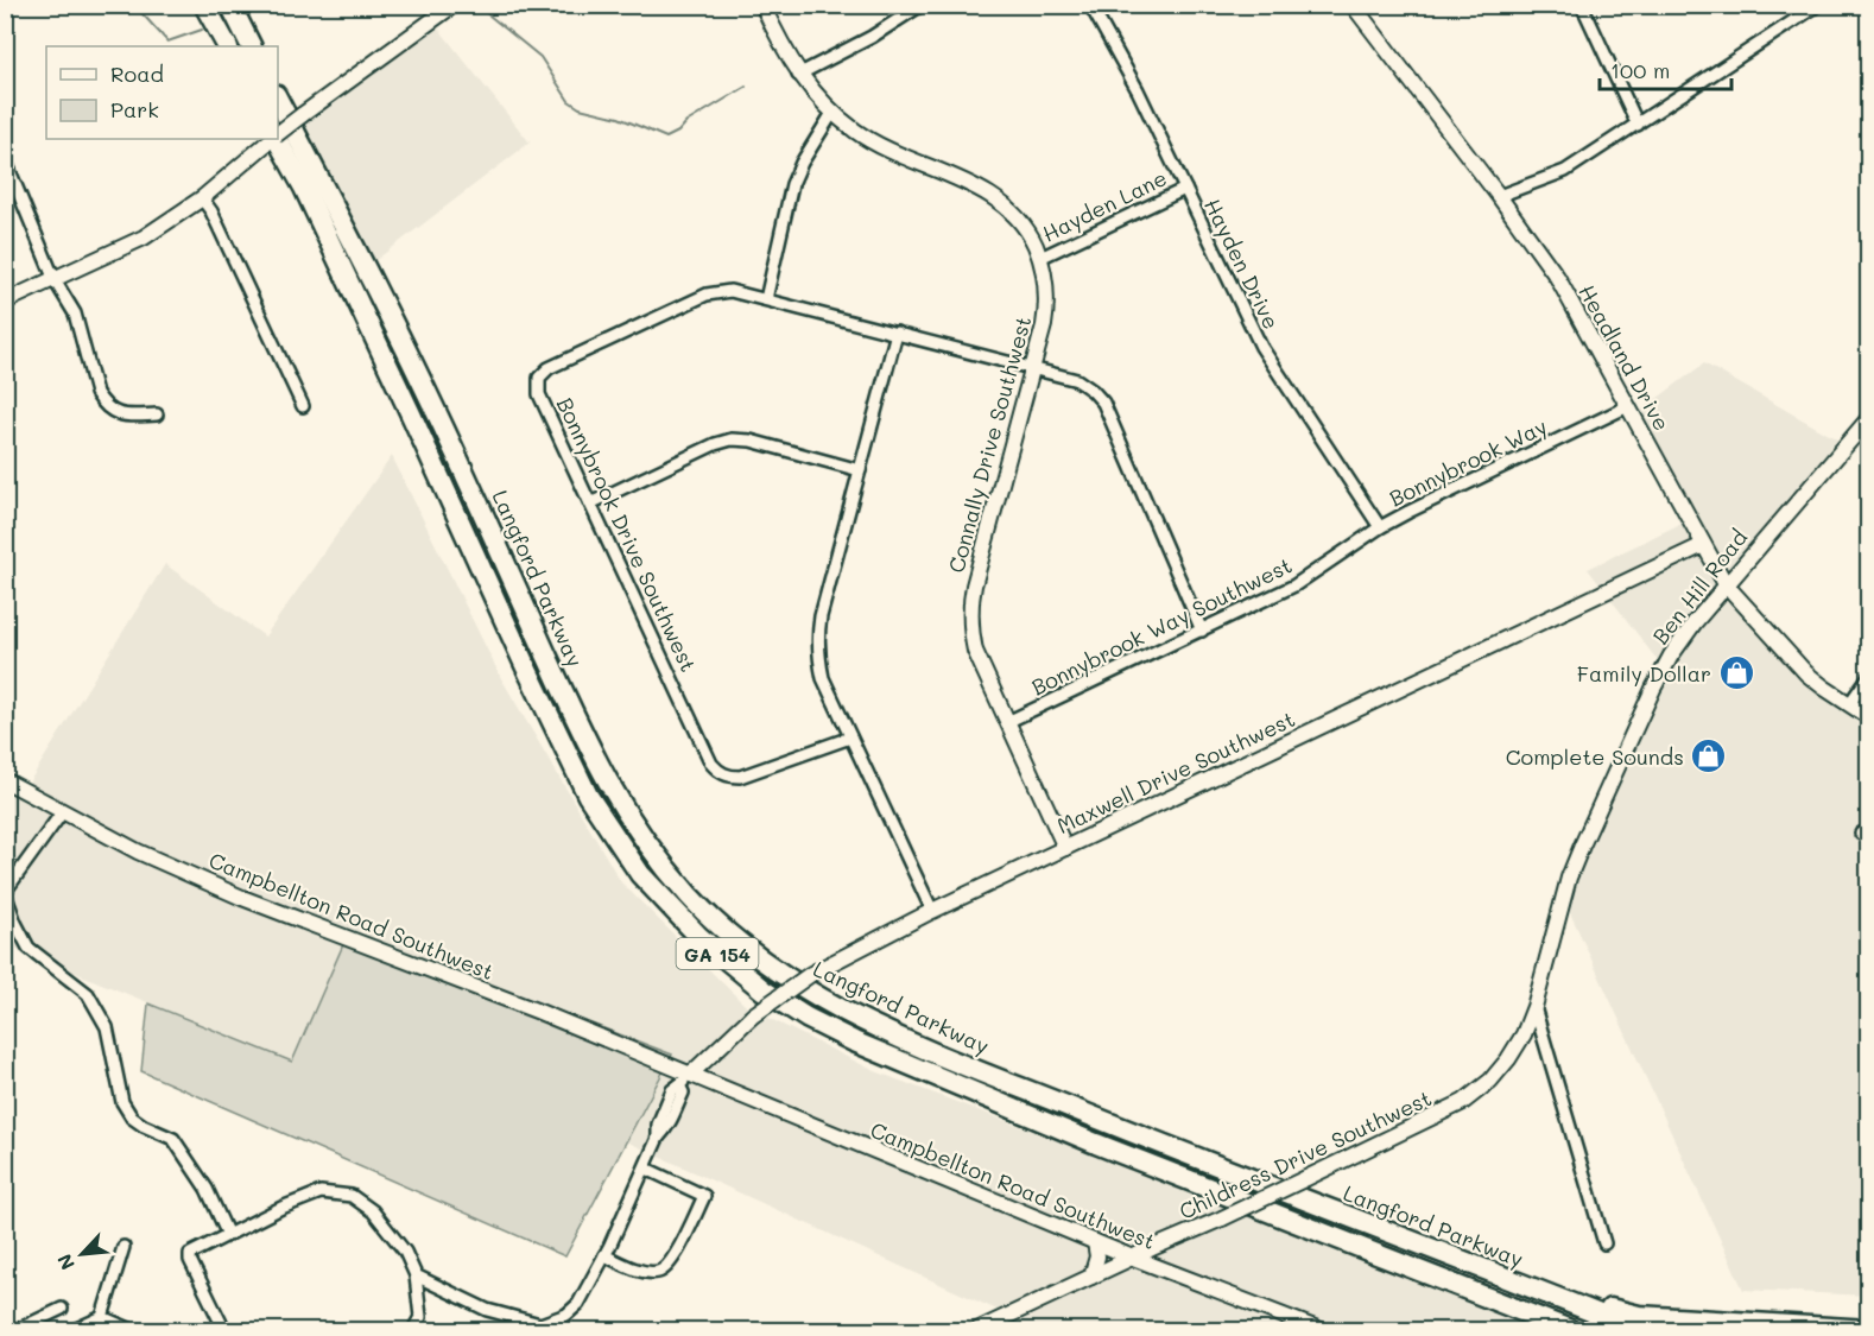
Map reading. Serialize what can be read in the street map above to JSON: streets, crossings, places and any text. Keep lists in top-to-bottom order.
{
  "streets": {
    "highway": ["Langford Parkway", "GA 154"],
    "street": [
      "Hayden Lane",
      "Hayden Drive",
      "Headland Drive",
      "Connally Drive Southwest",
      "Bonnybrook Way",
      "Bonnybrook Drive Southwest",
      "Ben Hill Road",
      "Bonnybrook Way Southwest",
      "Maxwell Drive Southwest",
      "Campbellton Road Southwest",
      "Childress Drive Southwest"
    ]
  },
  "crossings": [
    ["Hayden Lane", "Hayden Drive"],
    ["Hayden Lane", "Connally Drive Southwest"],
    ["Hayden Drive", "Bonnybrook Way"],
    ["Headland Drive", "Bonnybrook Way"],
    ["Headland Drive", "Ben Hill Road"],
    ["Headland Drive", "Maxwell Drive Southwest"],
    ["Connally Drive Southwest", "Bonnybrook Drive Southwest"],
    ["Connally Drive Southwest", "Bonnybrook Way Southwest"],
    ["Connally Drive Southwest", "Maxwell Drive Southwest"],
    ["Bonnybrook Way", "Bonnybrook Way Southwest"],
    ["Bonnybrook Drive Southwest", "Bonnybrook Way Southwest"],
    ["Ben Hill Road", "Childress Drive Southwest"],
    ["Maxwell Drive Southwest", "Campbellton Road Southwest"],
    ["Campbellton Road Southwest", "Childress Drive Southwest"]
  ],
  "places": {
    "shop": ["Family Dollar", "Complete Sounds"]
  },
  "legend": ["Road", "Park"],
  "scale_bar": "100 m",
  "north": "bottom left"
}
